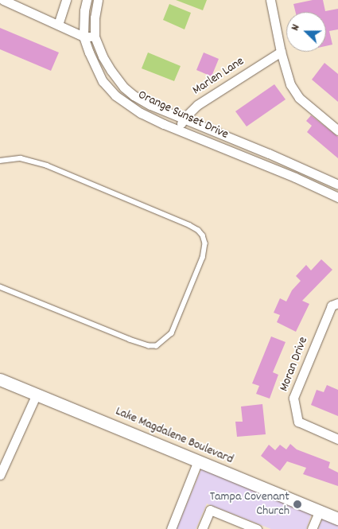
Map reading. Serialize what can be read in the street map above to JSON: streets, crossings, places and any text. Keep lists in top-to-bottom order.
{
  "streets": {
    "street": [
      "Marlen Lane",
      "Orange Sunset Drive",
      "Moran Drive",
      "Lake Magdalene Boulevard"
    ]
  },
  "crossings": [
    ["Marlen Lane", "Orange Sunset Drive"]
  ],
  "places": ["Tampa Covenant Church"],
  "north": "left"
}
